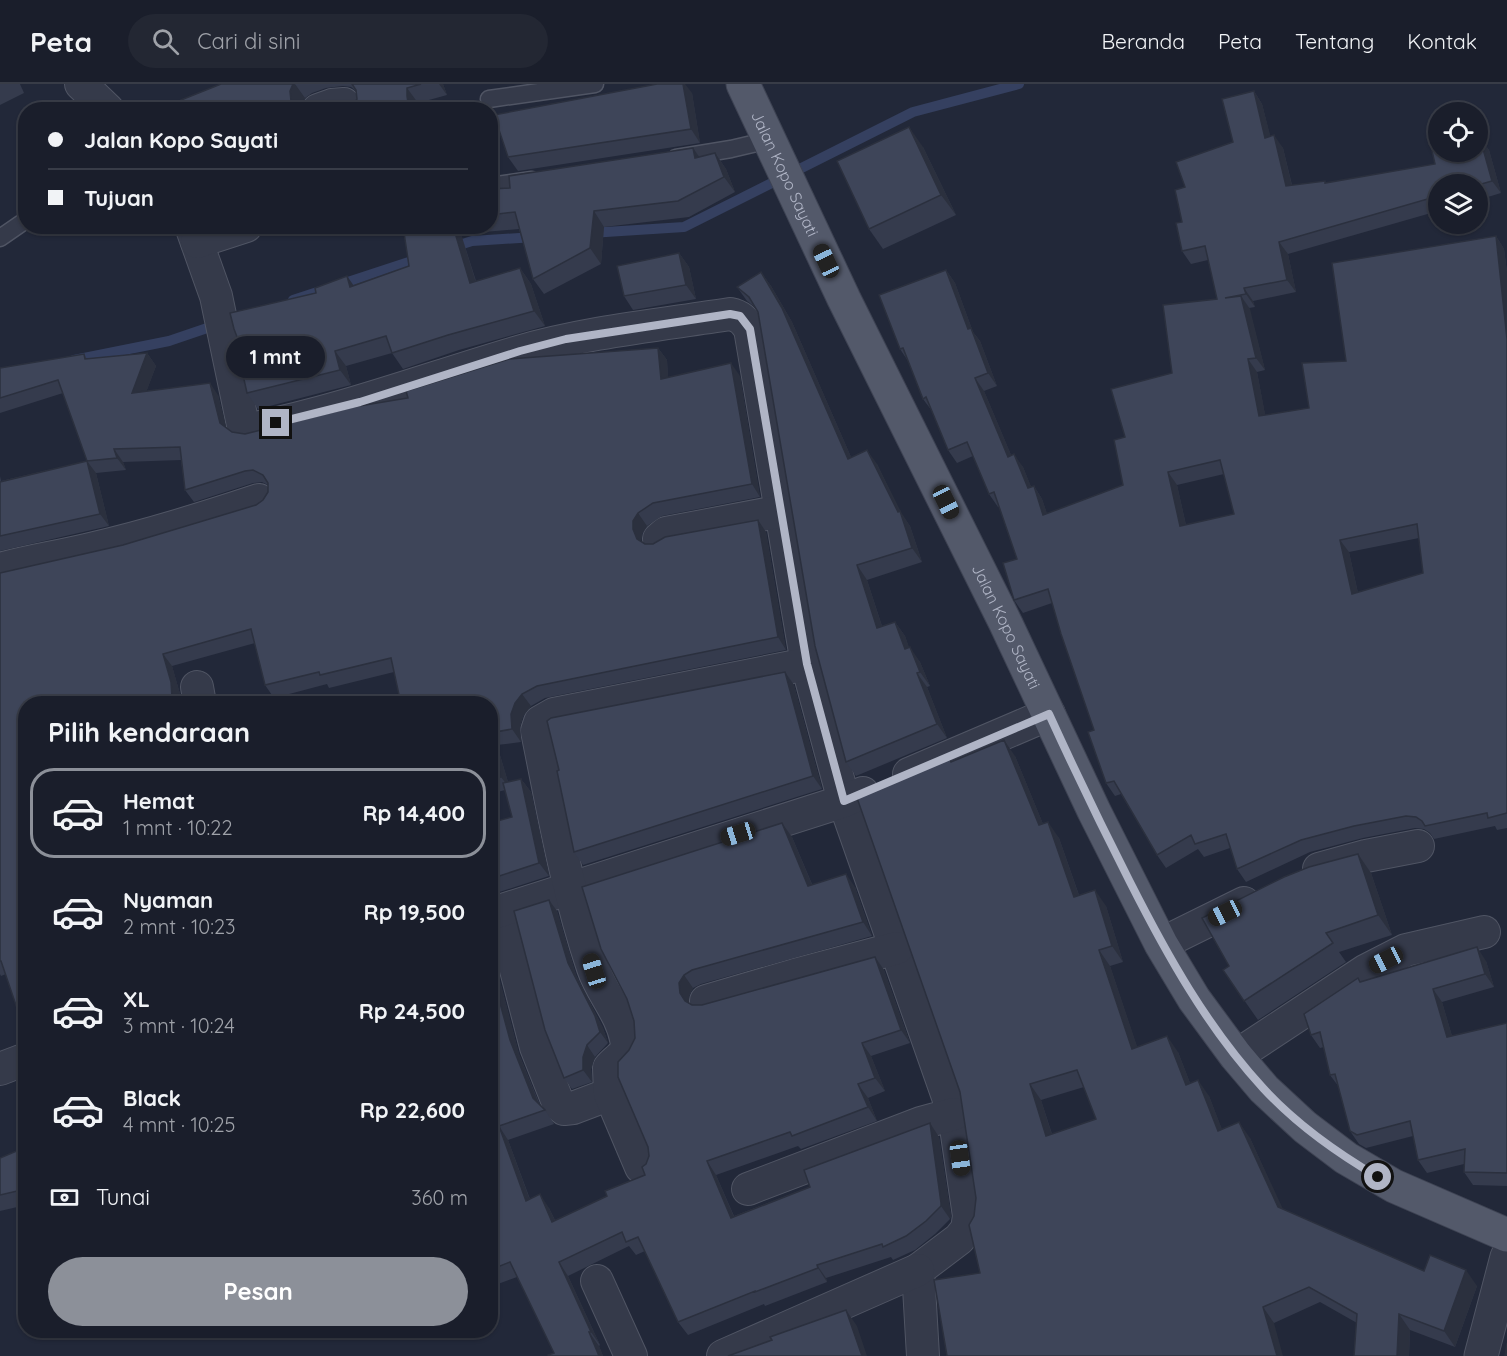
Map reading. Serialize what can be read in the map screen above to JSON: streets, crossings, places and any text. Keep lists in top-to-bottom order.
{
  "streets": {
    "main road": ["Jalan Kopo Sayati"]
  },
  "page": {
    "header": "Peta",
    "search": "Cari di sini",
    "nav": [
      "Beranda",
      "Peta",
      "Tentang",
      "Kontak"
    ],
    "banner": ["Jalan Kopo Sayati", "Tujuan"],
    "bubble": "1 mnt",
    "heading": "Pilih kendaraan",
    "list": [
      {
        "name": "Hemat",
        "note": "1 mnt · 10:22",
        "value": "Rp 14,400"
      },
      {
        "name": "Nyaman",
        "note": "2 mnt · 10:23",
        "value": "Rp 19,500"
      },
      {
        "name": "XL",
        "note": "3 mnt · 10:24",
        "value": "Rp 24,500"
      },
      {
        "name": "Black",
        "note": "4 mnt · 10:25",
        "value": "Rp 22,600"
      }
    ],
    "pay": ["Tunai", "360 m"],
    "buttons": "Pesan"
  }
}
